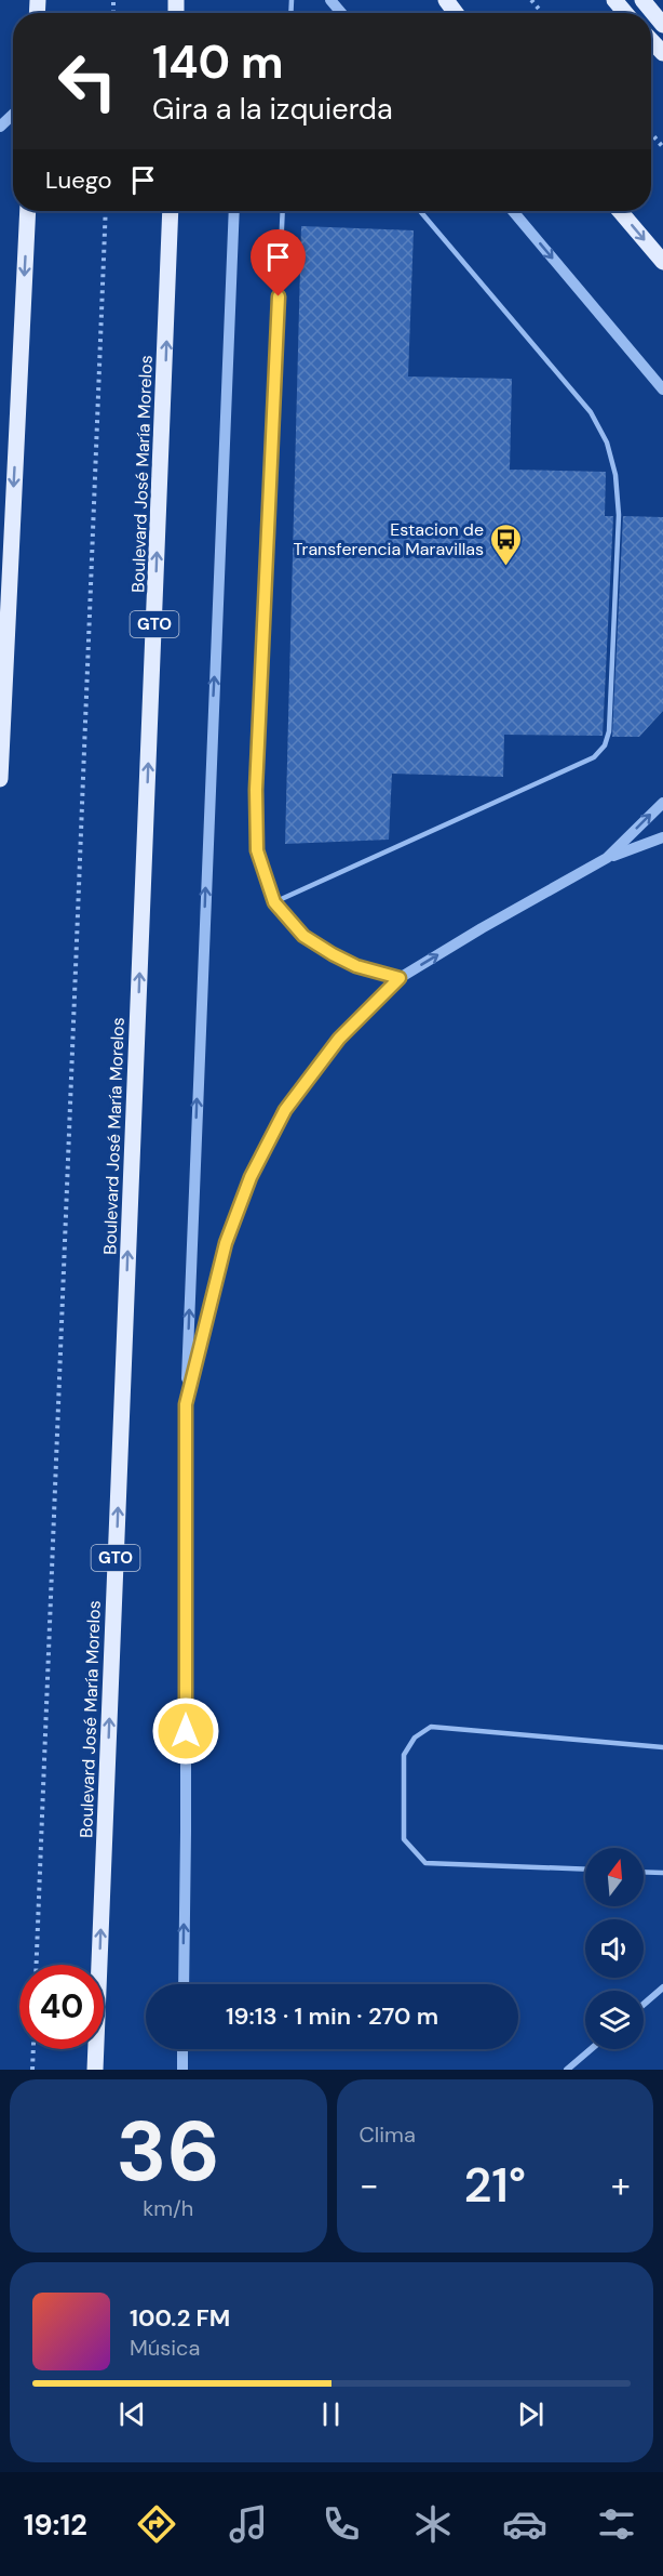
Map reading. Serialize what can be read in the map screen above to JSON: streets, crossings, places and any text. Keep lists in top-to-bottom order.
{
  "streets": {
    "main road": ["Boulevard José María Morelos", "GTO"]
  },
  "one_way": ["Boulevard José María Morelos"],
  "places": {
    "bus stop": ["Estacion de Transferencia Maravillas"]
  },
  "north": "top",
  "page": {
    "turn": ["140 m", "Gira a la izquierda"],
    "then": "Luego",
    "limit": "40",
    "trip": "19:13 · 1 min · 270 m",
    "tile": [
      ["36", "km/h"],
      "Clima"
    ],
    "heat": ["−", "21°", "+"],
    "song": ["100.2 FM", "Música"],
    "tabs": "19:12"
  }
}
